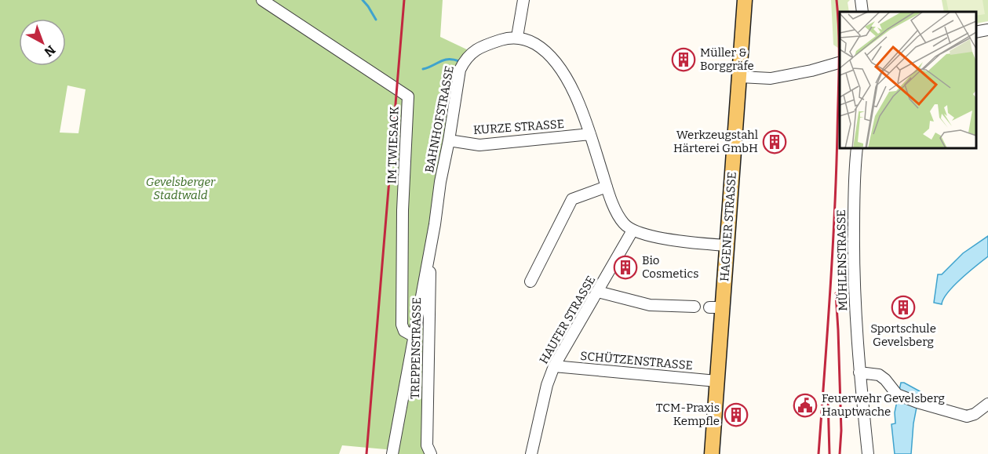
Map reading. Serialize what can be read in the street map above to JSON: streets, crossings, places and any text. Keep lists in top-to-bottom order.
{
  "streets": {
    "main road": ["HAGENER STRASSE"],
    "street": [
      "BAHNHOFSTRASSE",
      "KURZE STRASSE",
      "IM TWIESACK",
      "MÜHLENSTRASSE",
      "HAUFER STRASSE",
      "TREPPENSTRASSE",
      "SCHÜTZENSTRASSE"
    ]
  },
  "crossings": [
    ["BAHNHOFSTRASSE", "KURZE STRASSE"],
    ["BAHNHOFSTRASSE", "IM TWIESACK"],
    ["BAHNHOFSTRASSE", "TREPPENSTRASSE"],
    ["HAGENER STRASSE", "SCHÜTZENSTRASSE"],
    ["HAUFER STRASSE", "SCHÜTZENSTRASSE"]
  ],
  "parks": ["Gevelsberger Stadtwald"],
  "places": {
    "building": [
      "Müller & Borggräfe",
      "Werkzeugstahl Härterei GmbH",
      "Bio Cosmetics",
      "Sportschule Gevelsberg",
      "TCM-Praxis Kempfle"
    ],
    "public building": ["Feuerwehr Gevelsberg Hauptwache"]
  },
  "north": "bottom right"
}
